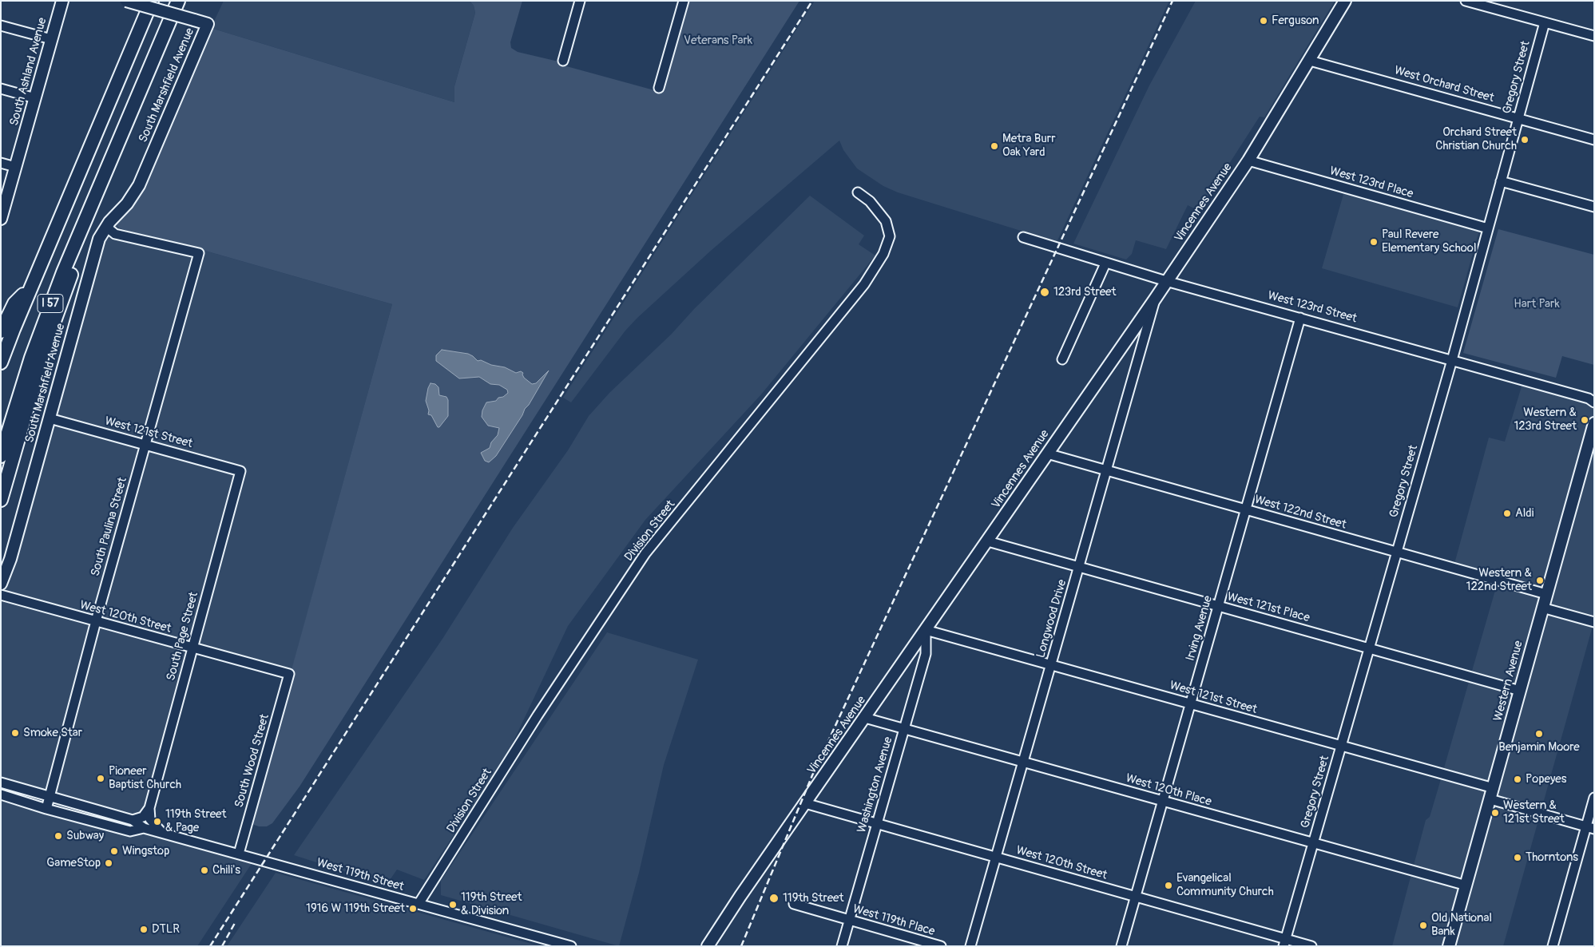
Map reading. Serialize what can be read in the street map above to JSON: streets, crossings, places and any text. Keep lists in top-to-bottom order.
{
  "streets": {
    "highway": ["I 57"],
    "main road": [
      "South Ashland Avenue",
      "South Marshfield Avenue",
      "Vincennes Avenue",
      "Western Avenue"
    ],
    "street": [
      "Gregory Street",
      "West Orchard Street",
      "West 123rd Place",
      "West 123rd Street",
      "West 121st Street",
      "West 122nd Street",
      "South Paulina Street",
      "Division Street",
      "West 121st Place",
      "West 120th Street",
      "Longwood Drive",
      "Irving Avenue",
      "South Page Street",
      "South Wood Street",
      "Washington Avenue",
      "West 120th Place",
      "West 119th Street",
      "West 119th Place"
    ]
  },
  "crossings": [
    ["Gregory Street", "West Orchard Street"],
    ["Gregory Street", "West 123rd Place"],
    ["Gregory Street", "West 123rd Street"],
    ["Gregory Street", "West 121st Street"],
    ["Gregory Street", "West 122nd Street"],
    ["Gregory Street", "West 121st Place"],
    ["Gregory Street", "West 120th Street"],
    ["Gregory Street", "West 120th Place"],
    ["West Orchard Street", "Vincennes Avenue"],
    ["South Marshfield Avenue", "West 121st Street"],
    ["South Marshfield Avenue", "South Paulina Street"],
    ["West 123rd Place", "Vincennes Avenue"],
    ["Vincennes Avenue", "West 123rd Street"],
    ["Vincennes Avenue", "West 121st Street"],
    ["Vincennes Avenue", "West 122nd Street"],
    ["Vincennes Avenue", "West 121st Place"],
    ["Vincennes Avenue", "West 120th Street"],
    ["Vincennes Avenue", "Longwood Drive"],
    ["Vincennes Avenue", "Washington Avenue"],
    ["Vincennes Avenue", "West 120th Place"],
    ["West 123rd Street", "Irving Avenue"],
    ["West 121st Street", "South Paulina Street"],
    ["West 121st Street", "Longwood Drive"],
    ["West 121st Street", "Irving Avenue"],
    ["West 121st Street", "South Page Street"],
    ["West 121st Street", "Western Avenue"],
    ["West 121st Street", "Washington Avenue"],
    ["West 122nd Street", "Longwood Drive"],
    ["West 122nd Street", "Irving Avenue"],
    ["West 122nd Street", "Western Avenue"],
    ["South Paulina Street", "West 120th Street"],
    ["South Paulina Street", "West 119th Street"],
    ["Division Street", "West 119th Street"],
    ["West 121st Place", "Longwood Drive"],
    ["West 121st Place", "Irving Avenue"],
    ["West 121st Place", "Western Avenue"],
    ["West 120th Street", "Longwood Drive"],
    ["West 120th Street", "Irving Avenue"],
    ["West 120th Street", "South Page Street"],
    ["West 120th Street", "South Wood Street"],
    ["West 120th Street", "Washington Avenue"],
    ["Longwood Drive", "West 120th Place"],
    ["Irving Avenue", "West 120th Place"],
    ["Western Avenue", "West 120th Place"],
    ["South Wood Street", "West 119th Street"],
    ["Washington Avenue", "West 120th Place"],
    ["Washington Avenue", "West 119th Place"]
  ],
  "parks": ["Veterans Park", "Hart Park"],
  "places": [
    "Ferguson",
    "Orchard Street Christian Church",
    "Metra Burr Oak Yard",
    "Paul Revere Elementary School",
    "123rd Street",
    "Western & 123rd Street",
    "Aldi",
    "Western & 122nd Street",
    "Smoke Star",
    "Benjamin Moore",
    "Pioneer Baptist Church",
    "Popeyes",
    "Western & 121st Street",
    "119th Street & Page",
    "Subway",
    "Wingstop",
    "Thorntons",
    "GameStop",
    "Chili's",
    "Evangelical Community Church",
    "119th Street",
    "119th Street & Division",
    "1916 W 119th Street",
    "Old National Bank",
    "DTLR"
  ]
}
